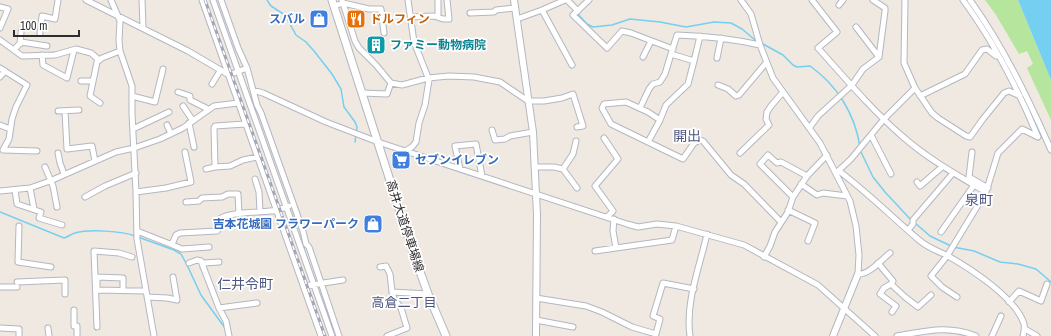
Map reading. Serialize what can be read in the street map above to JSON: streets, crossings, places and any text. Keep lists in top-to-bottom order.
{
  "streets": {
    "main road": ["高井大道停車場線"]
  },
  "districts": [
    "開出",
    "泉町",
    "仁井令町",
    "高倉二丁目"
  ],
  "places": {
    "shop": ["スバル", "吉本花城園 フラワーパーク"],
    "restaurant": ["ドルフィン"],
    "building": ["ファミー動物病院"],
    "supermarket": ["セブンイレブン"]
  },
  "scale_bar": "100 m"
}
